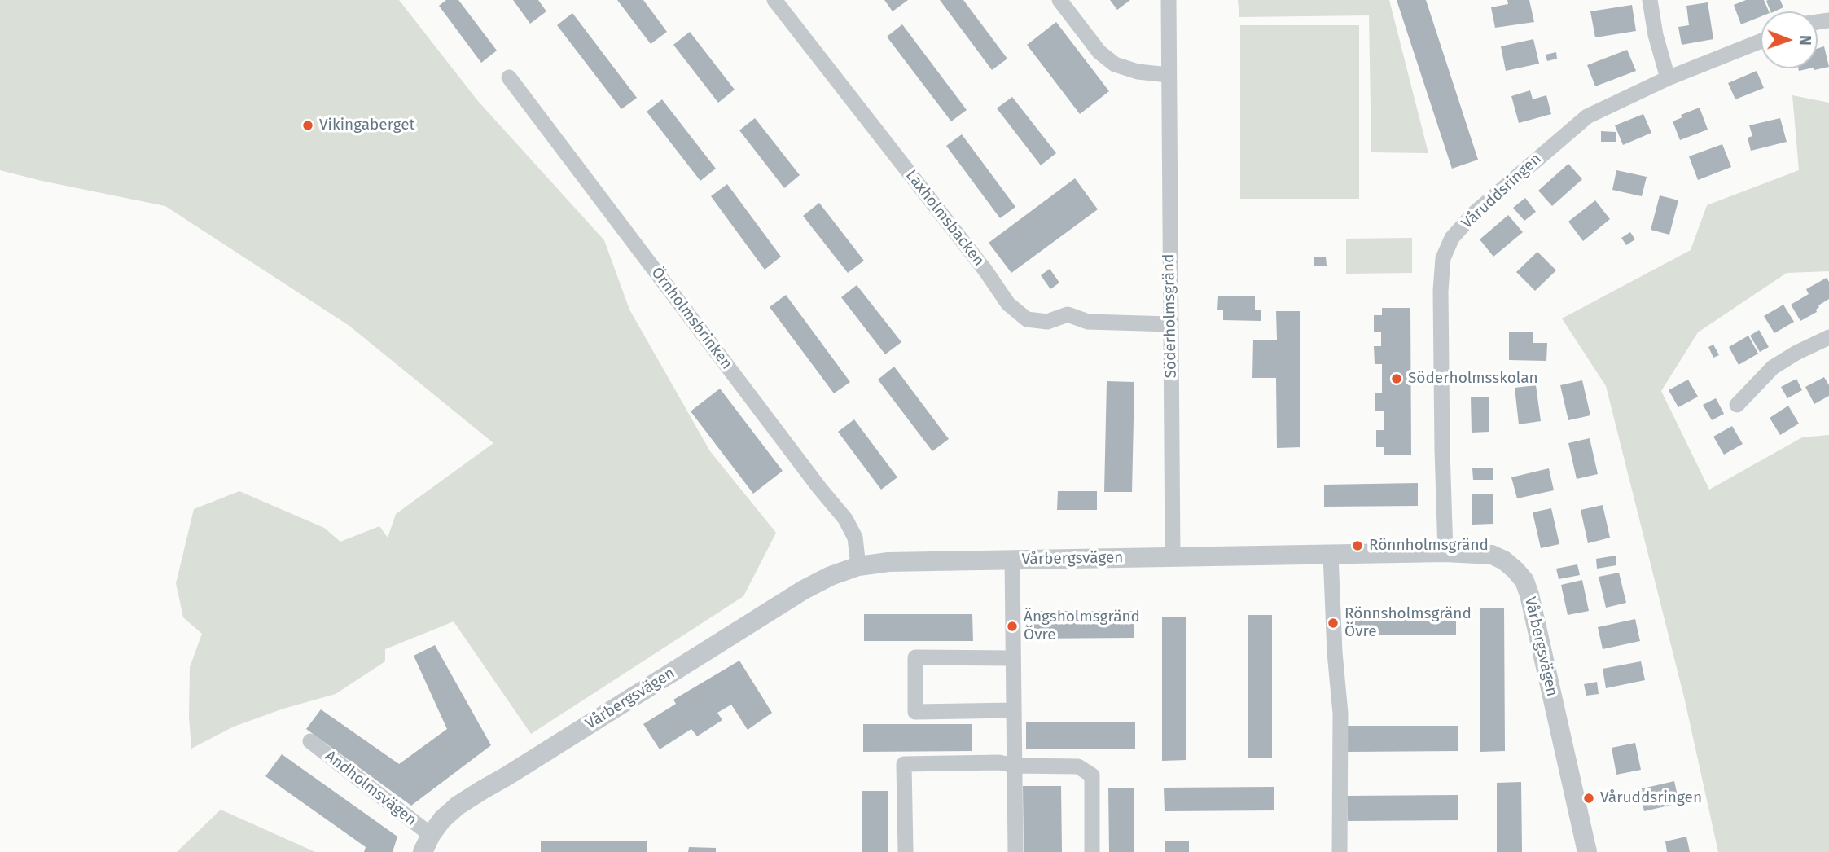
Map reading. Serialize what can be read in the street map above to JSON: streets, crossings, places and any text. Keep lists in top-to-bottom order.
{
  "streets": {
    "street": [
      "Våruddsringen",
      "Laxholmsbacken",
      "Söderholmsgränd",
      "Örnholmsbrinken",
      "Vårbergsvägen",
      "Andholmsvägen"
    ]
  },
  "crossings": [
    ["Våruddsringen", "Vårbergsvägen"],
    ["Laxholmsbacken", "Söderholmsgränd"],
    ["Söderholmsgränd", "Vårbergsvägen"],
    ["Örnholmsbrinken", "Vårbergsvägen"],
    ["Vårbergsvägen", "Andholmsvägen"]
  ],
  "places": [
    "Vikingaberget",
    "Söderholmsskolan",
    "Rönnholmsgränd",
    "Rönnsholmsgränd Övre",
    "Ängsholmsgränd Övre",
    "Våruddsringen"
  ],
  "north": "right"
}
